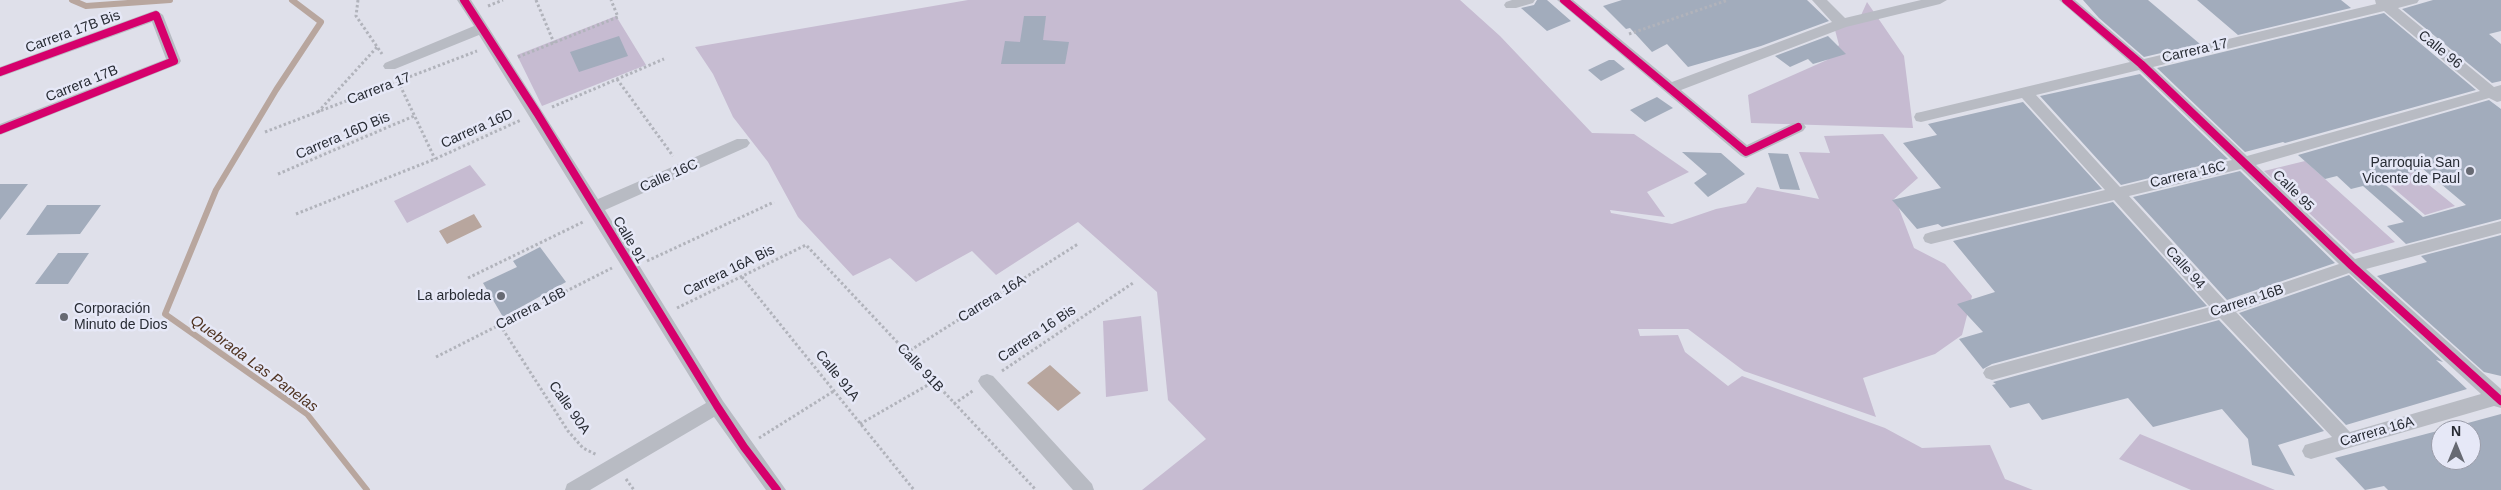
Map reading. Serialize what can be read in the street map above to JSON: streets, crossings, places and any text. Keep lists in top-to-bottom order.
{
  "streets": {
    "street": [
      "Carrera 17B Bis",
      "Calle 96",
      "Carrera 17",
      "Carrera 17B",
      "Carrera 16C",
      "Calle 16C",
      "Calle 95",
      "Calle 91",
      "Calle 94",
      "Carrera 16A",
      "Carrera 16B"
    ],
    "path": [
      "Carrera 16D",
      "Carrera 16D Bis",
      "Carrera 16A Bis",
      "Carrera 16 Bis",
      "Calle 91B",
      "Calle 91A",
      "Calle 90A"
    ]
  },
  "crossings": [
    ["Carrera 17B Bis", "Carrera 17B"],
    ["Calle 96", "Carrera 17"],
    ["Calle 96", "Carrera 16C"],
    ["Carrera 17", "Calle 95"],
    ["Carrera 17", "Calle 91"],
    ["Carrera 17", "Calle 94"],
    ["Carrera 16D", "Calle 91"],
    ["Carrera 16C", "Calle 95"],
    ["Carrera 16C", "Calle 94"],
    ["Calle 16C", "Calle 91"],
    ["Calle 95", "Carrera 16A"],
    ["Calle 95", "Carrera 16B"],
    ["Calle 91", "Carrera 16A Bis"],
    ["Calle 91", "Carrera 16B"],
    ["Calle 94", "Carrera 16A"],
    ["Calle 94", "Carrera 16B"],
    ["Carrera 16A Bis", "Calle 91B"],
    ["Carrera 16A Bis", "Calle 91A"],
    ["Carrera 16A", "Calle 91B"],
    ["Carrera 16B", "Calle 90A"],
    ["Carrera 16 Bis", "Calle 91B"]
  ],
  "water": ["Quebrada Las Panelas"],
  "places": ["Parroquia San Vicente de Paul", "La arboleda", "Corporación Minuto de Dios"],
  "north": "top"
}
